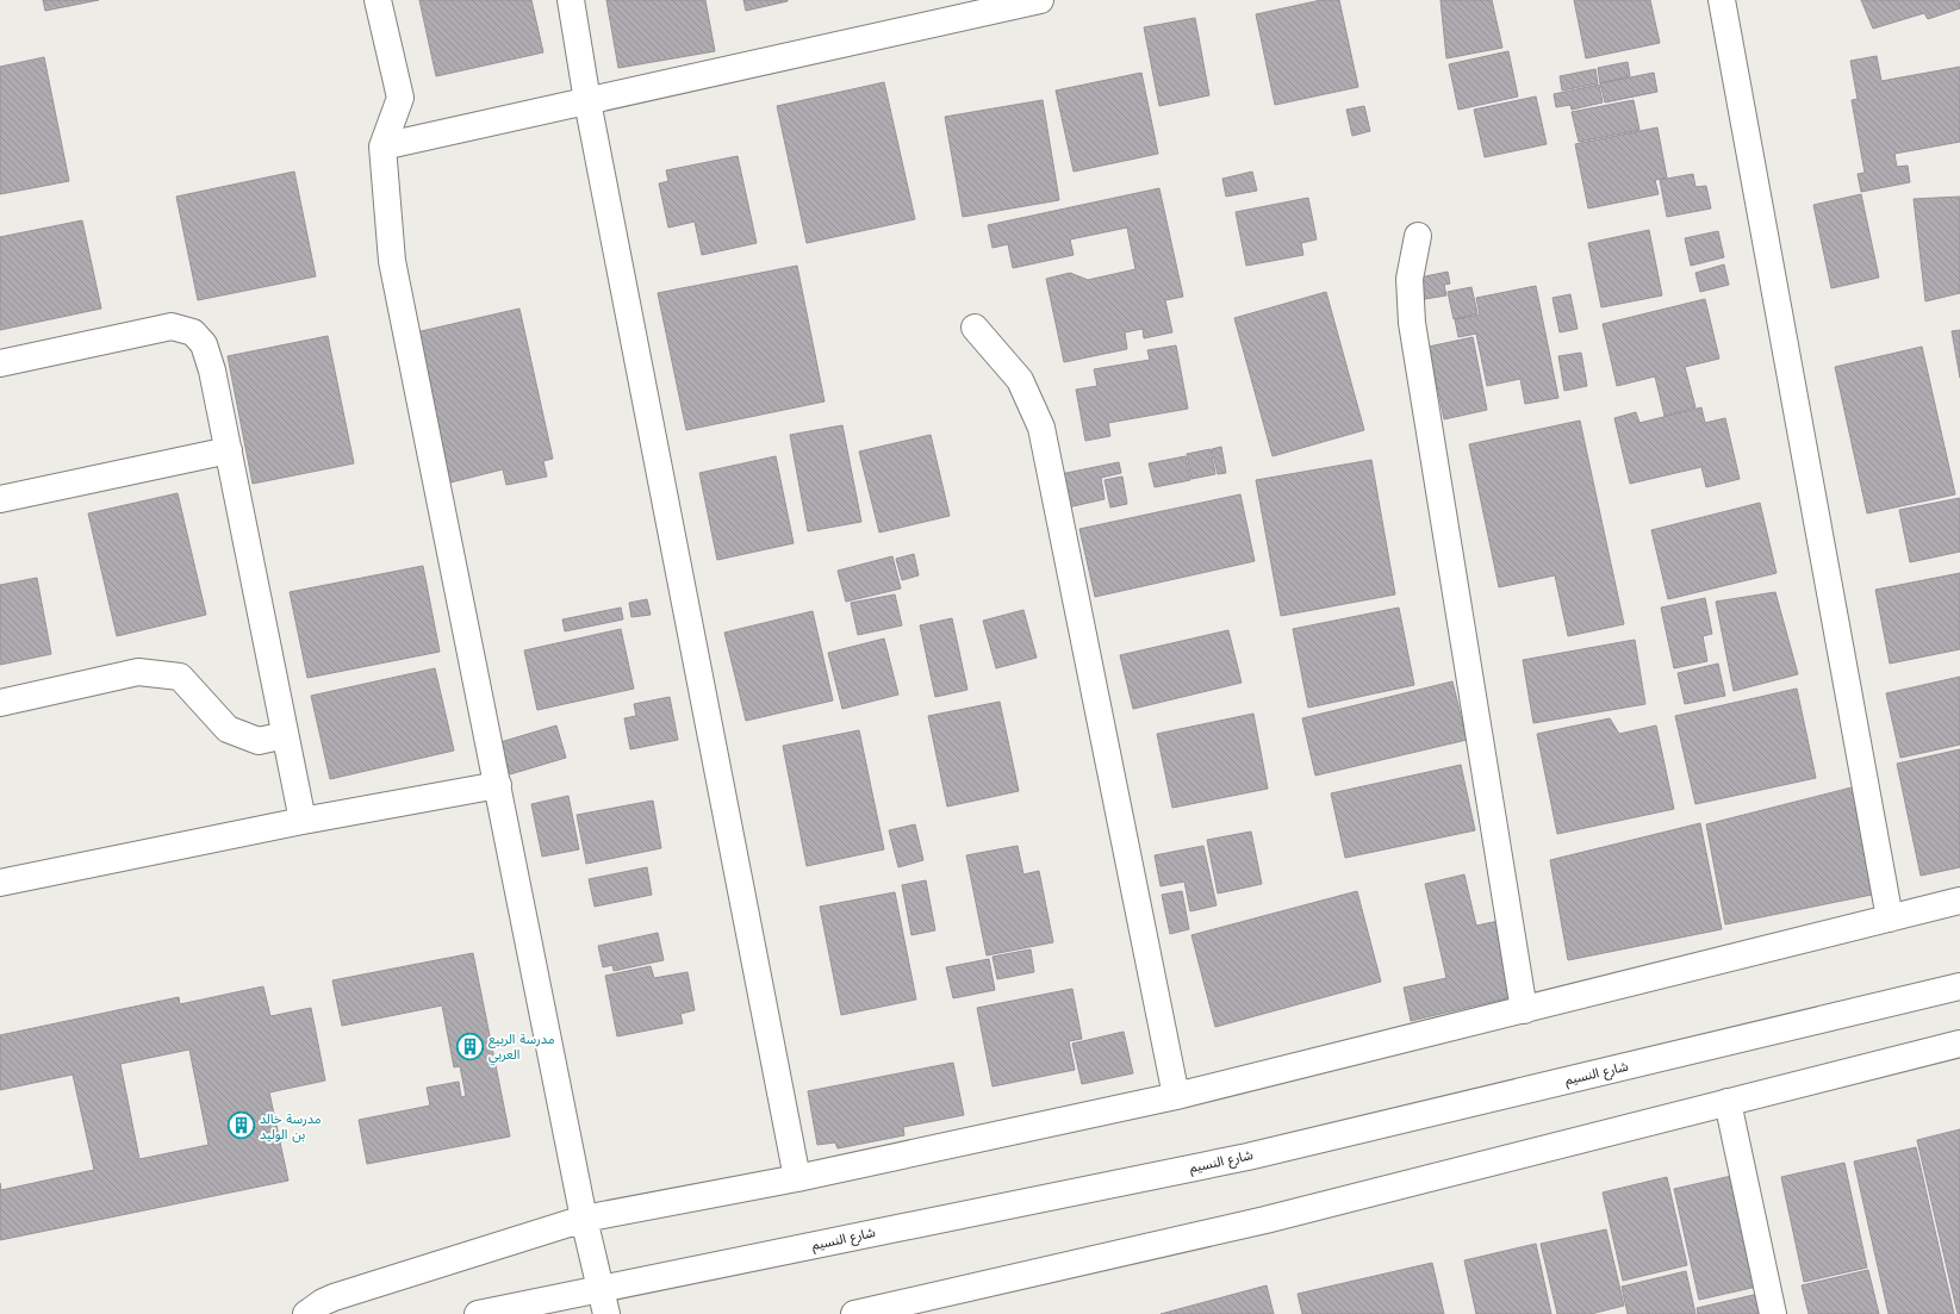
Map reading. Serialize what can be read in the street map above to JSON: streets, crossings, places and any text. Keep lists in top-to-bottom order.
{
  "streets": {
    "street": ["شارع النسيم"]
  },
  "places": {
    "building": ["مدرسة الربيع العربي", "مدرسة خالد بن الوليد"]
  }
}
